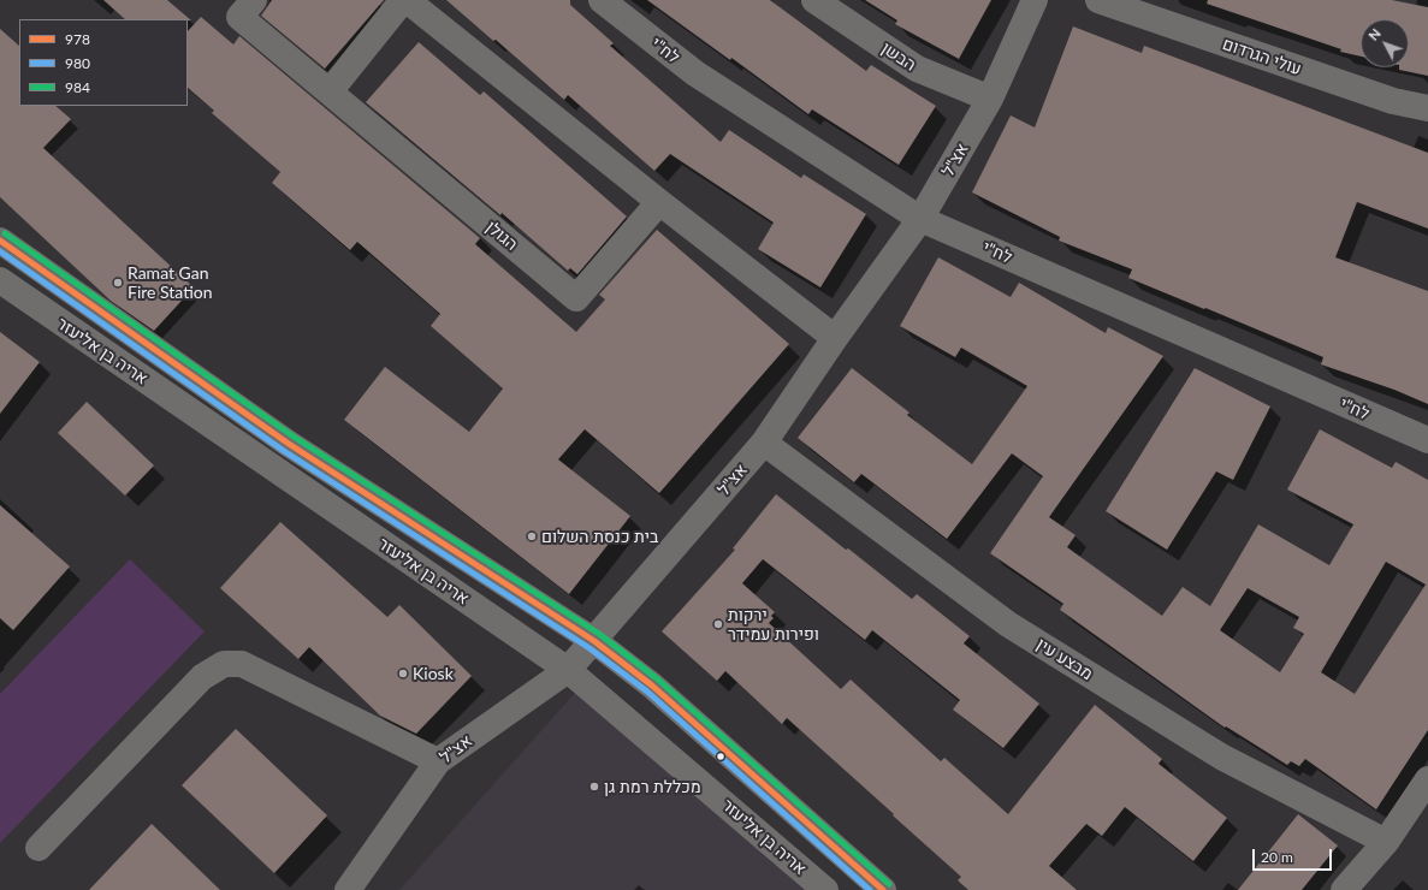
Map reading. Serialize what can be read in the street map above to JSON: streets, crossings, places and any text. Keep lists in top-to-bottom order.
{
  "streets": {
    "street": [
      "לח\"י",
      "הבשן",
      "עולי הגרדום",
      "אצ\"ל",
      "הגולן",
      "אריה בן אליעזר",
      "מבצע עין"
    ]
  },
  "crossings": [
    ["לח\"י", "אצ\"ל"],
    ["הבשן", "אצ\"ל"],
    ["אצ\"ל", "אריה בן אליעזר"],
    ["אצ\"ל", "מבצע עין"]
  ],
  "places": [
    "Ramat Gan Fire Station",
    "בית כנסת השלום",
    "ירקות ופירות עמידר",
    "Kiosk",
    "מכללת רמת גן"
  ],
  "lines": ["transit line 984", "transit line 978", "transit line 980"],
  "legend": ["978", "980", "984"],
  "scale_bar": "20 m",
  "north": "top left"
}
